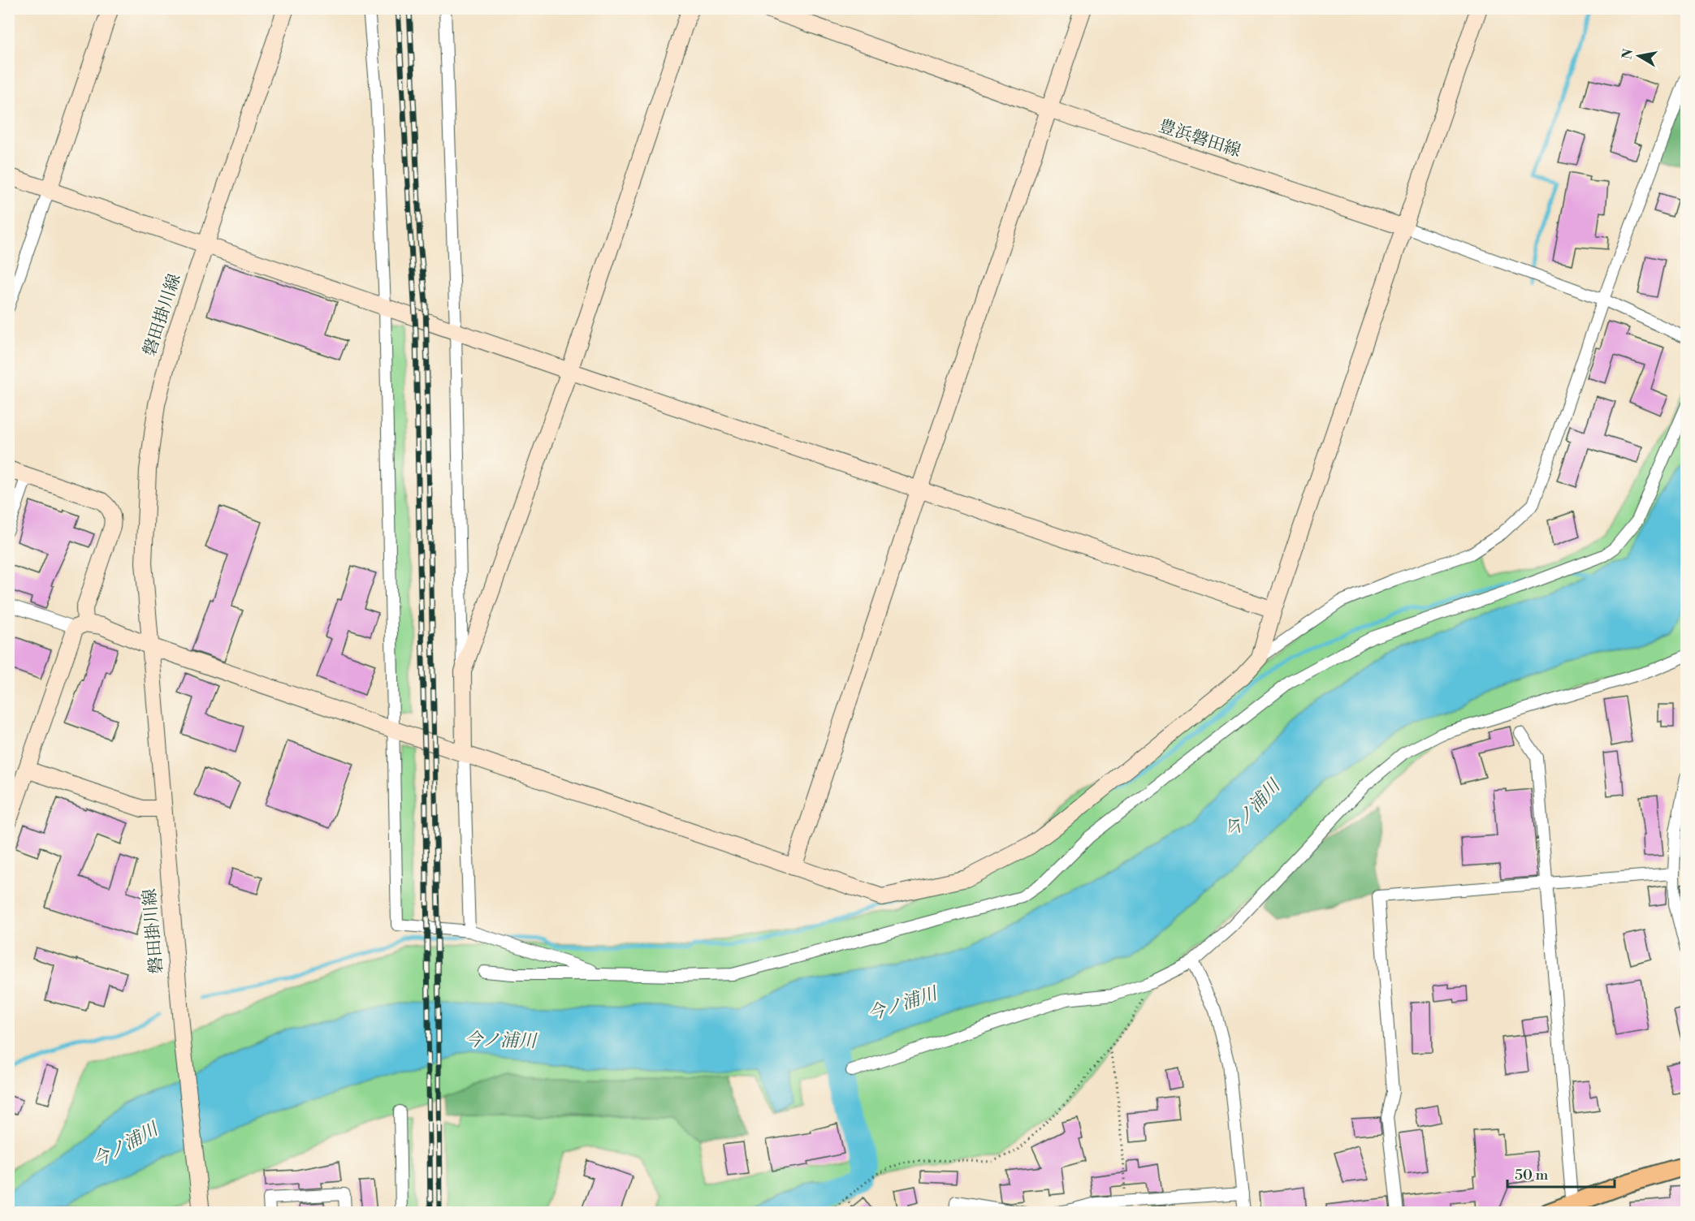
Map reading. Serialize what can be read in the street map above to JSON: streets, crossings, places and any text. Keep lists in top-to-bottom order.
{
  "streets": {
    "street": ["豊浜磐田線", "磐田掛川線"]
  },
  "water": ["今ノ浦川"],
  "scale_bar": "50 m",
  "north": "left"
}
